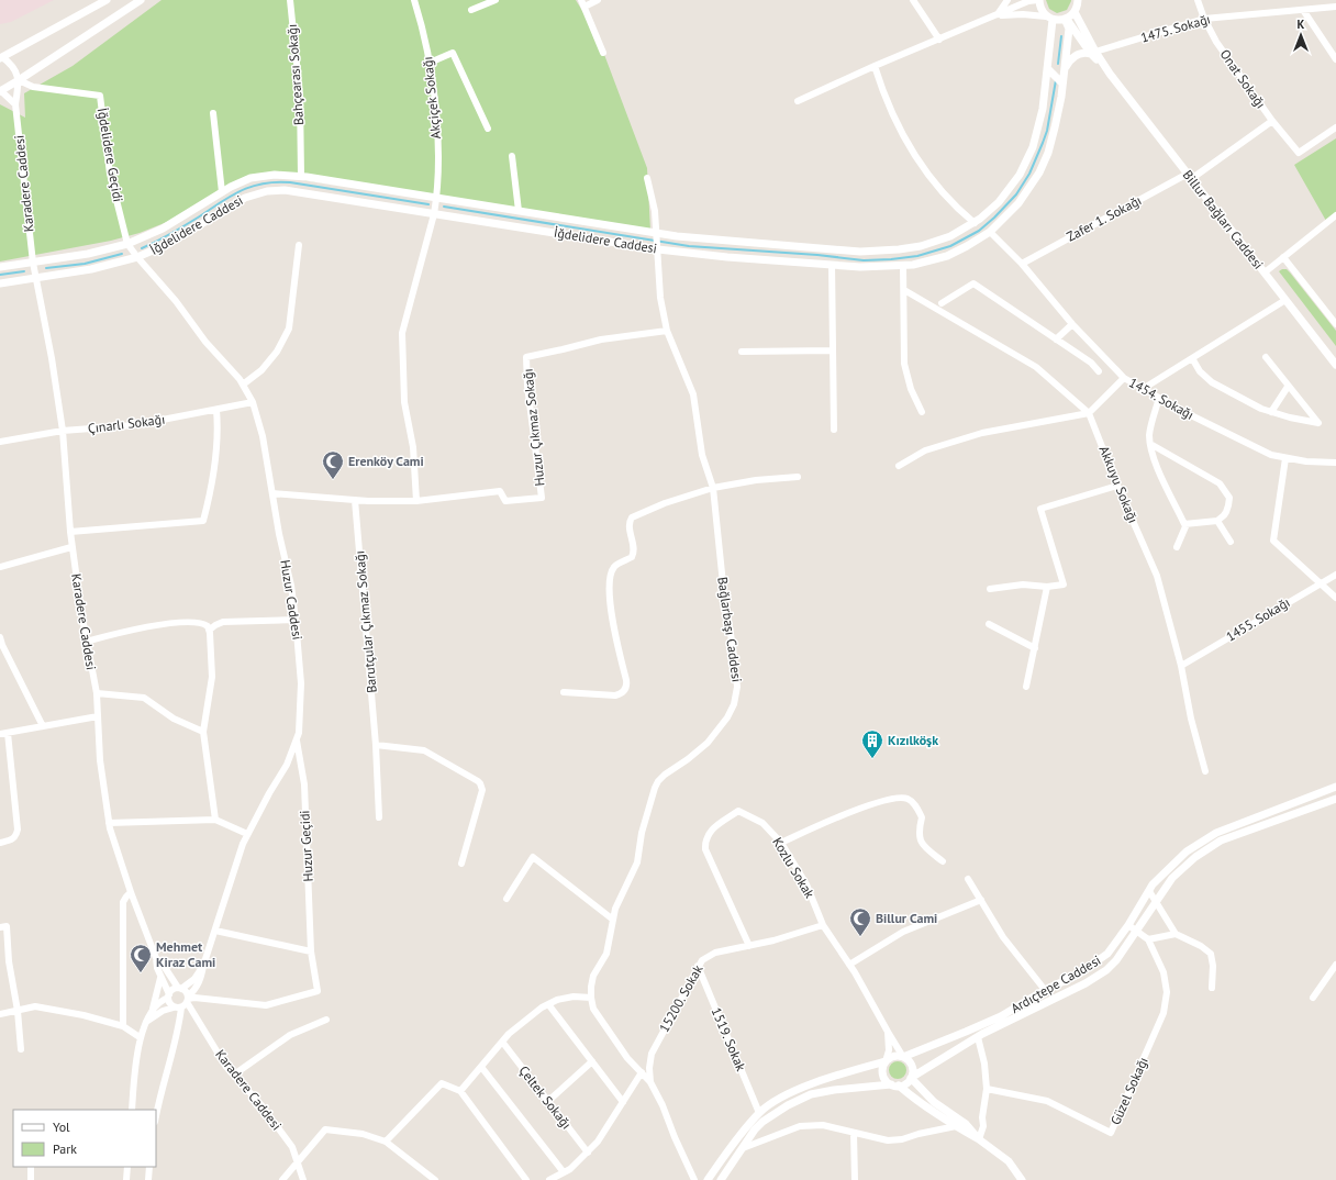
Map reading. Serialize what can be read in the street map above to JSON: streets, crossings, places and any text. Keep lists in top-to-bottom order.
{
  "streets": {
    "street": [
      "1475. Sokağı",
      "Bahçearası Sokağı",
      "Onat Sokağı",
      "Akçiçek Sokağı",
      "İğdelidere Geçidi",
      "Karadere Caddesi",
      "Zafer 1. Sokağı",
      "Billur Bağları Caddesi",
      "İğdelidere Caddesi",
      "1454. Sokağı",
      "Çınarlı Sokağı",
      "Huzur Çıkmaz Sokağı",
      "Akkuyu Sokağı",
      "Huzur Caddesi",
      "1455. Sokağı",
      "Barutçular Çıkmaz Sokağı",
      "Bağlarbaşı Caddesi",
      "Huzur Geçidi",
      "Kozlu Sokak",
      "Ardıçtepe Caddesi",
      "15200. Sokak",
      "1519. Sokak",
      "Güzel Sokağı",
      "Çeltek Sokağı"
    ]
  },
  "crossings": [
    ["1475. Sokağı", "Onat Sokağı"],
    ["1475. Sokağı", "Billur Bağları Caddesi"],
    ["Bahçearası Sokağı", "İğdelidere Caddesi"],
    ["Onat Sokağı", "Zafer 1. Sokağı"],
    ["Akçiçek Sokağı", "İğdelidere Caddesi"],
    ["Akçiçek Sokağı", "Huzur Çıkmaz Sokağı"],
    ["İğdelidere Geçidi", "Karadere Caddesi"],
    ["İğdelidere Geçidi", "İğdelidere Caddesi"],
    ["İğdelidere Geçidi", "Huzur Caddesi"],
    ["Karadere Caddesi", "İğdelidere Caddesi"],
    ["Karadere Caddesi", "Çınarlı Sokağı"],
    ["Karadere Caddesi", "Huzur Caddesi"],
    ["Karadere Caddesi", "Huzur Geçidi"],
    ["Zafer 1. Sokağı", "Billur Bağları Caddesi"],
    ["Zafer 1. Sokağı", "1454. Sokağı"],
    ["İğdelidere Caddesi", "1454. Sokağı"],
    ["İğdelidere Caddesi", "Huzur Caddesi"],
    ["İğdelidere Caddesi", "Bağlarbaşı Caddesi"],
    ["Çınarlı Sokağı", "Huzur Caddesi"],
    ["Huzur Çıkmaz Sokağı", "Huzur Caddesi"],
    ["Huzur Çıkmaz Sokağı", "Barutçular Çıkmaz Sokağı"],
    ["Huzur Çıkmaz Sokağı", "Bağlarbaşı Caddesi"],
    ["Akkuyu Sokağı", "1455. Sokağı"],
    ["Huzur Caddesi", "Huzur Geçidi"],
    ["Bağlarbaşı Caddesi", "15200. Sokak"],
    ["Kozlu Sokak", "Ardıçtepe Caddesi"],
    ["Kozlu Sokak", "15200. Sokak"],
    ["15200. Sokak", "1519. Sokak"]
  ],
  "places": {
    "mosque": ["Erenköy Cami", "Billur Cami", "Mehmet Kiraz Cami"],
    "building": ["Kızılköşk"]
  },
  "legend": ["Yol", "Park"],
  "north": "top"
}
